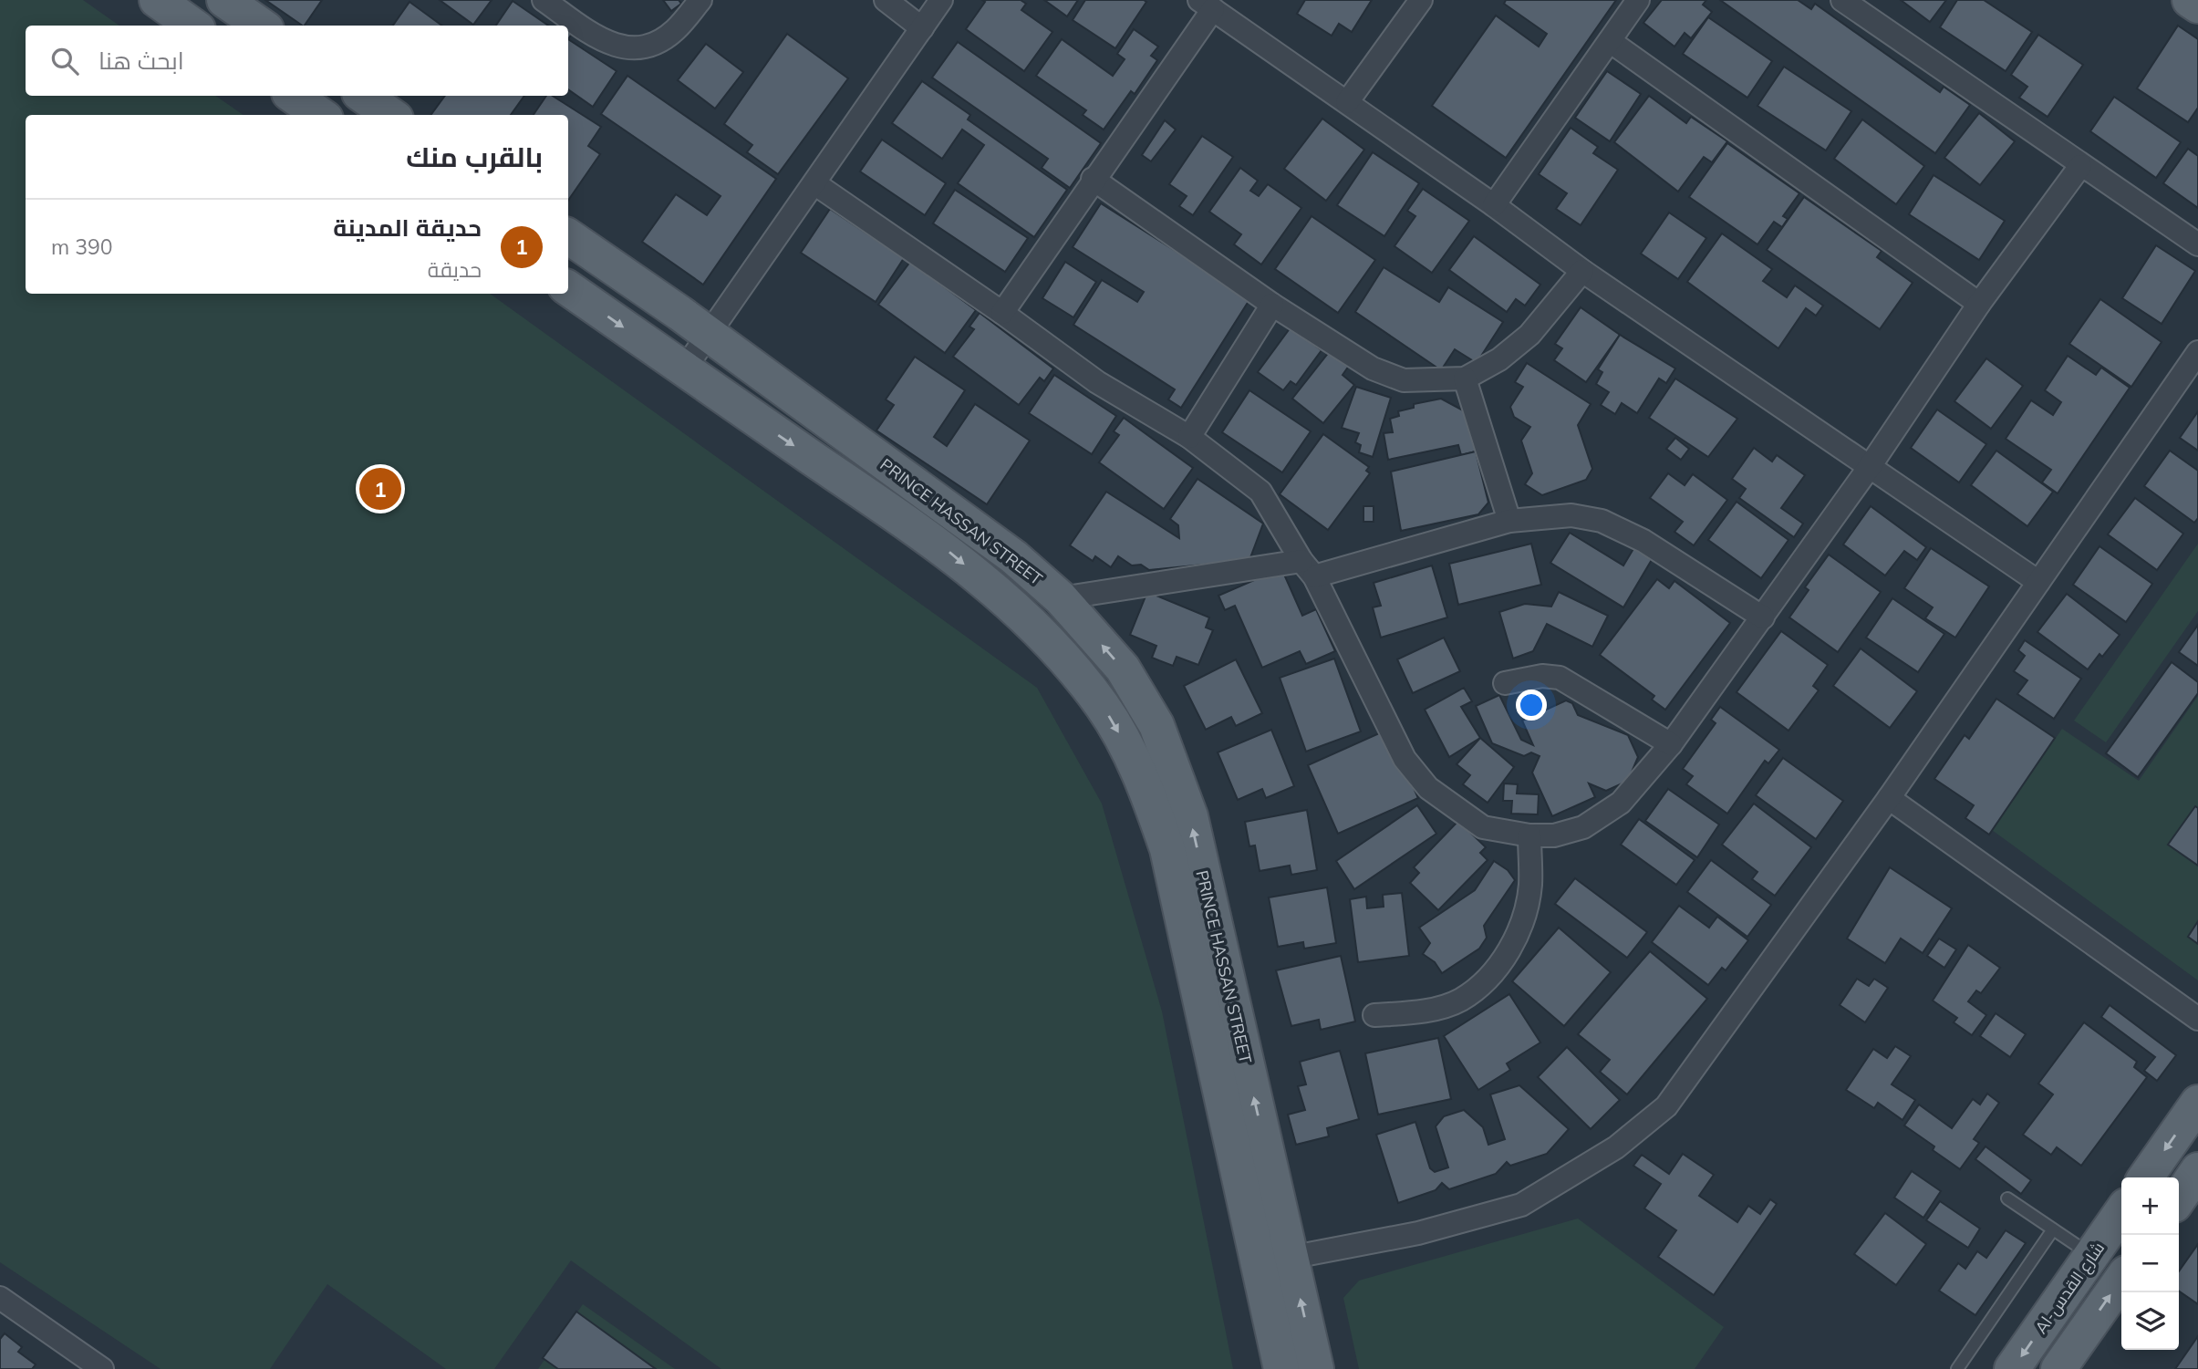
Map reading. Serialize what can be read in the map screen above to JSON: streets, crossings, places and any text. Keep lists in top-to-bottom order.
{
  "streets": {
    "main road": ["PRINCE HASSAN STREET", "Al-شارع القدس"]
  },
  "page": {
    "search": "ابحث هنا",
    "heading": "بالقرب منك",
    "list": [
      {
        "mark": "1",
        "name": "حديقة المدينة",
        "note": "حديقة",
        "value": "390 m"
      }
    ],
    "pins": "1",
    "map_buttons": ["+", "−"]
  }
}
